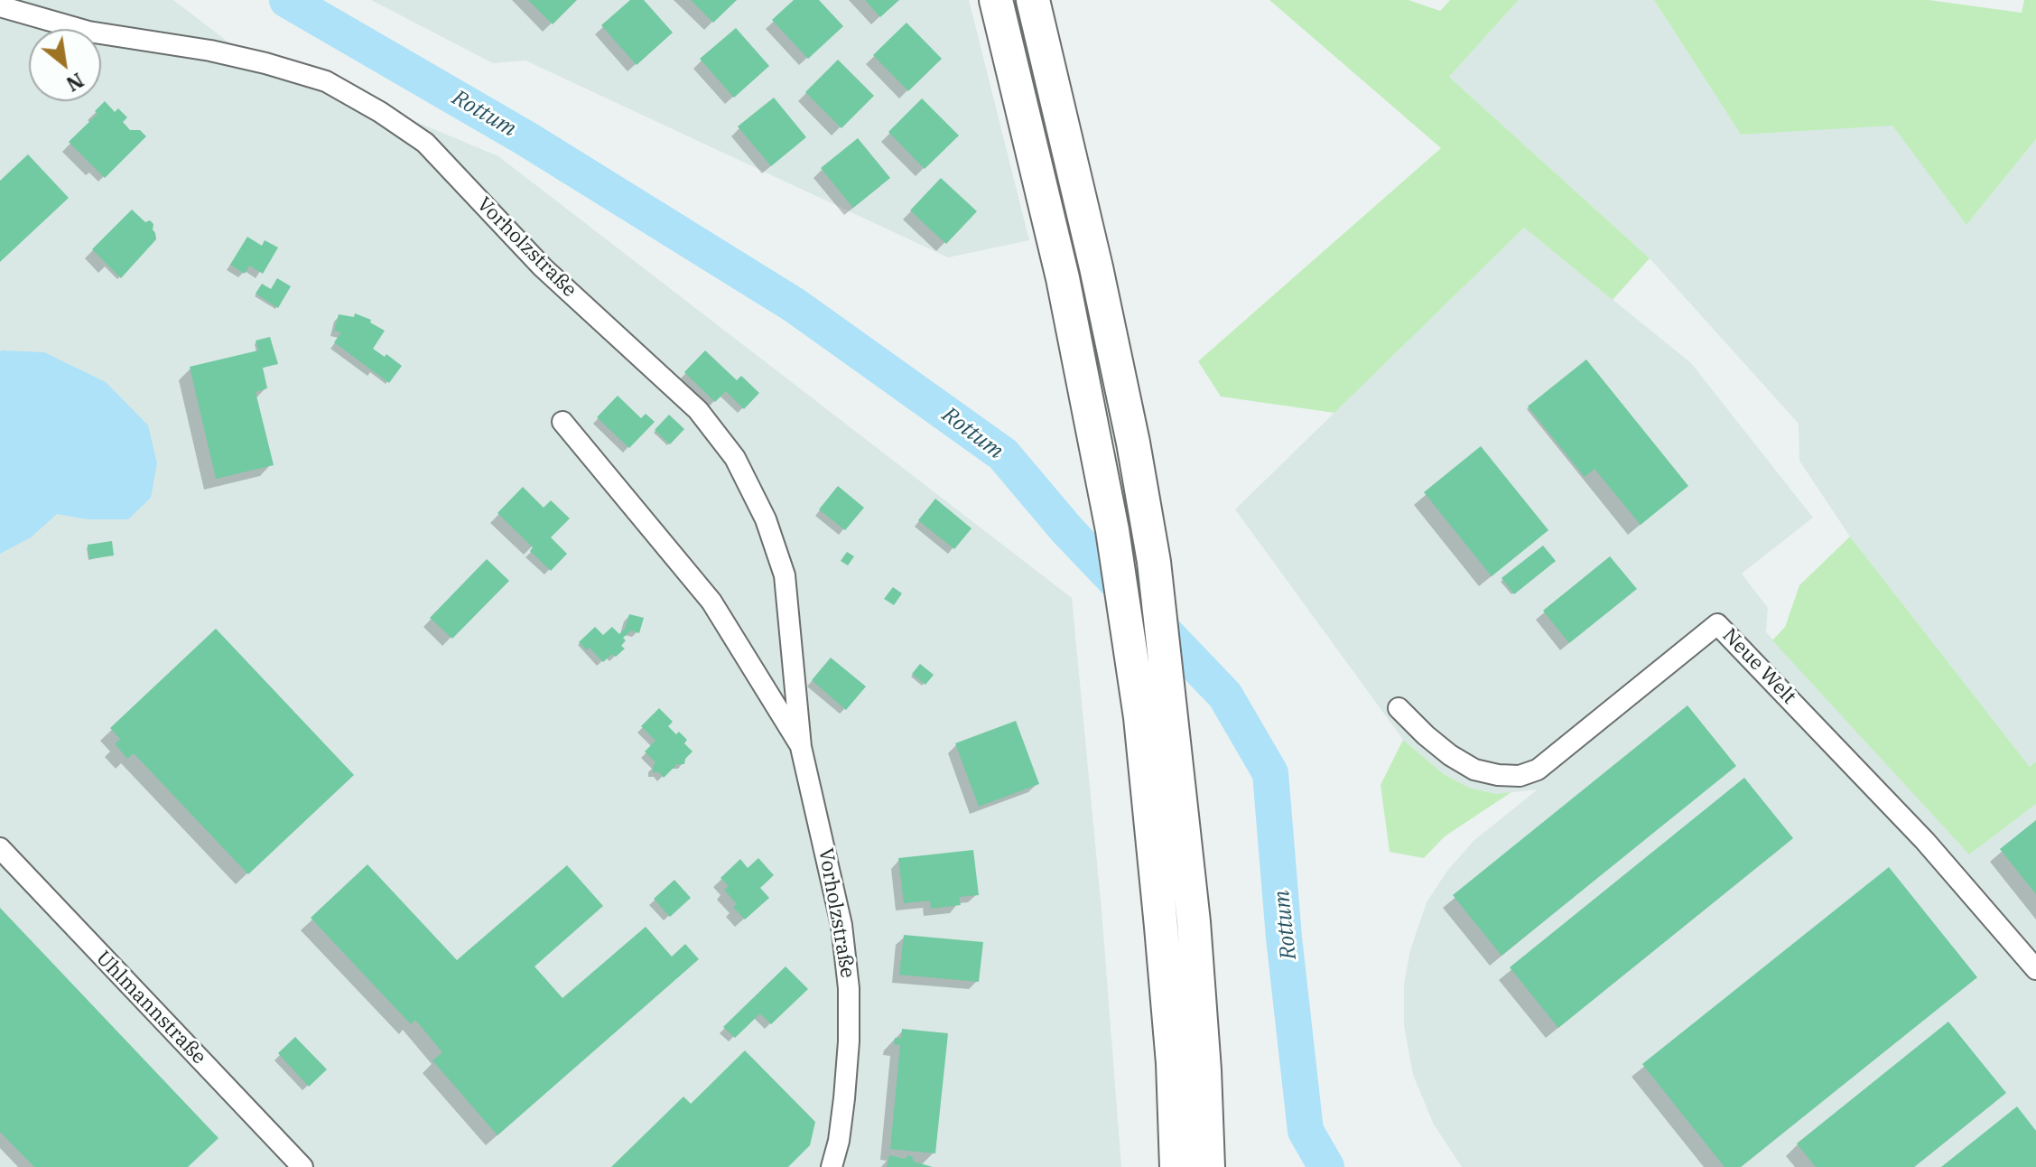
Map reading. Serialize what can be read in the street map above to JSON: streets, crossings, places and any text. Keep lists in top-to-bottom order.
{
  "streets": {
    "street": ["Vorholzstraße", "Neue Welt", "Uhlmannstraße"]
  },
  "water": ["Rottum"],
  "north": "bottom right"
}
